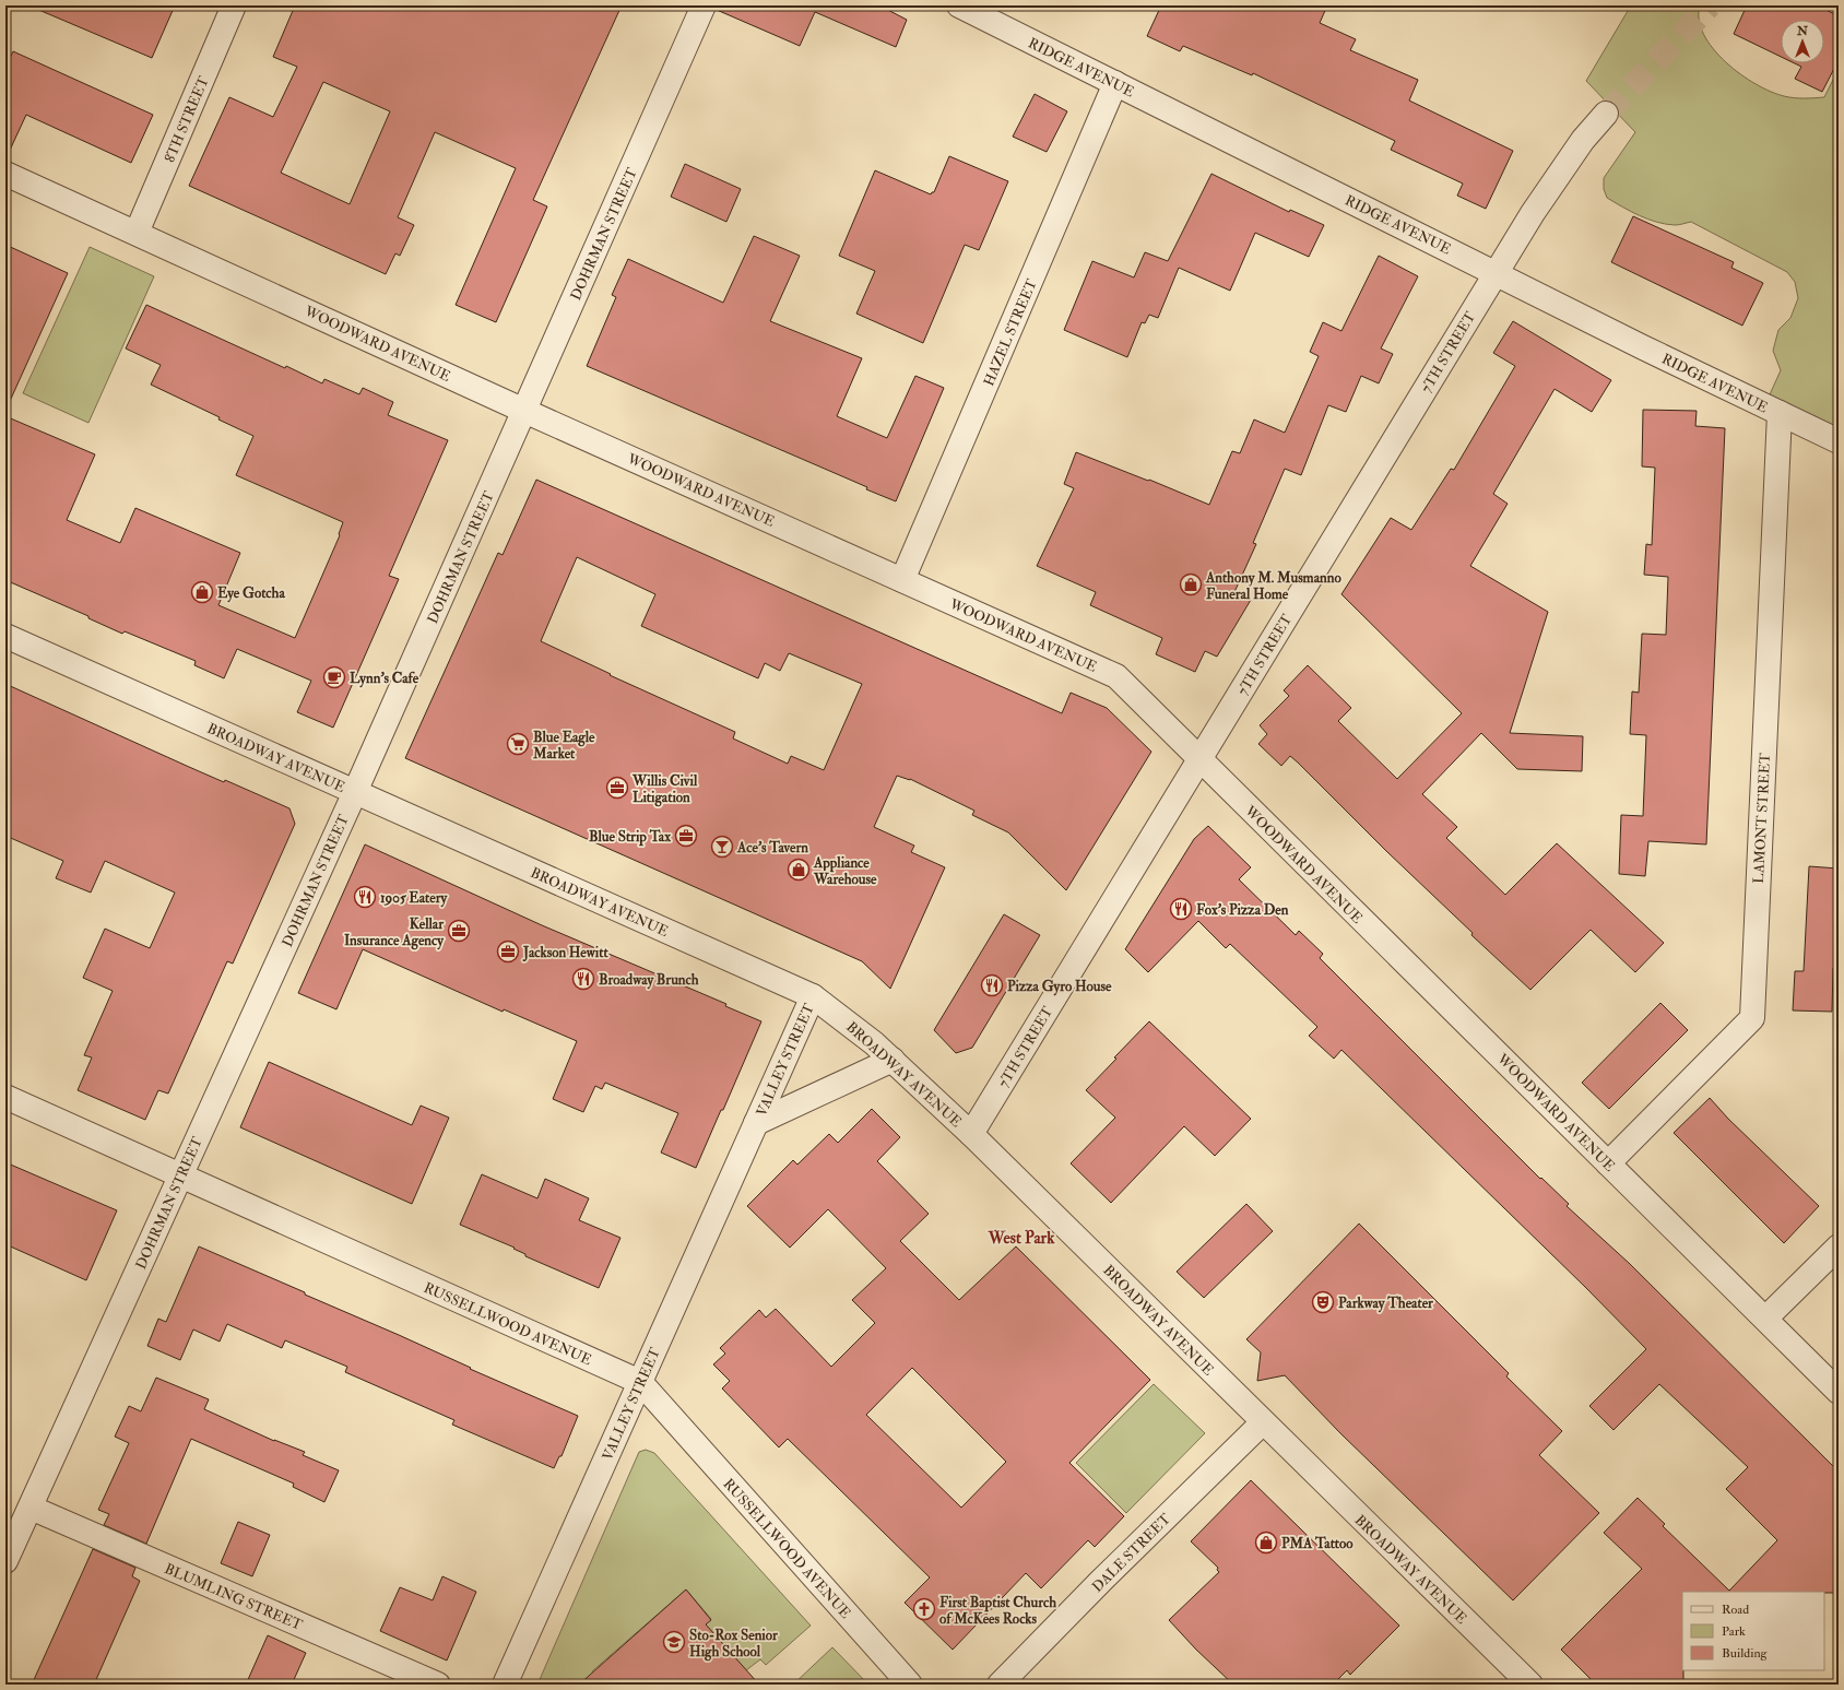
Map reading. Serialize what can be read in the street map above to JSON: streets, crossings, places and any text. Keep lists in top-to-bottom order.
{
  "streets": {
    "street": [
      "RIDGE AVENUE",
      "8TH STREET",
      "DOHRMAN STREET",
      "HAZEL STREET",
      "WOODWARD AVENUE",
      "7TH STREET",
      "BROADWAY AVENUE",
      "LAMONT STREET",
      "VALLEY STREET",
      "RUSSELLWOOD AVENUE",
      "DALE STREET",
      "BLUMLING STREET"
    ]
  },
  "crossings": [
    ["RIDGE AVENUE", "HAZEL STREET"],
    ["RIDGE AVENUE", "7TH STREET"],
    ["RIDGE AVENUE", "LAMONT STREET"],
    ["8TH STREET", "WOODWARD AVENUE"],
    ["DOHRMAN STREET", "WOODWARD AVENUE"],
    ["DOHRMAN STREET", "BROADWAY AVENUE"],
    ["DOHRMAN STREET", "RUSSELLWOOD AVENUE"],
    ["DOHRMAN STREET", "BLUMLING STREET"],
    ["HAZEL STREET", "WOODWARD AVENUE"],
    ["WOODWARD AVENUE", "7TH STREET"],
    ["WOODWARD AVENUE", "LAMONT STREET"],
    ["7TH STREET", "BROADWAY AVENUE"],
    ["BROADWAY AVENUE", "VALLEY STREET"],
    ["BROADWAY AVENUE", "DALE STREET"],
    ["VALLEY STREET", "RUSSELLWOOD AVENUE"]
  ],
  "districts": ["West Park"],
  "places": {
    "shop": [
      "Anthony M. Musmanno Funeral Home",
      "Eye Gotcha",
      "Appliance Warehouse",
      "PMA Tattoo"
    ],
    "cafe": ["Lynn's Cafe"],
    "supermarket": ["Blue Eagle Market"],
    "office": [
      "Willis Civil Litigation",
      "Blue Strip Tax",
      "Kellar Insurance Agency",
      "Jackson Hewitt"
    ],
    "bar": ["Ace's Tavern"],
    "restaurant": [
      "1905 Eatery",
      "Fox's Pizza Den",
      "Broadway Brunch",
      "Pizza Gyro House"
    ],
    "theatre": ["Parkway Theater"],
    "church": ["First Baptist Church of McKees Rocks"],
    "school or university": ["Sto-Rox Senior High School"]
  },
  "legend": ["Road", "Park", "Building"],
  "north": "top"
}
